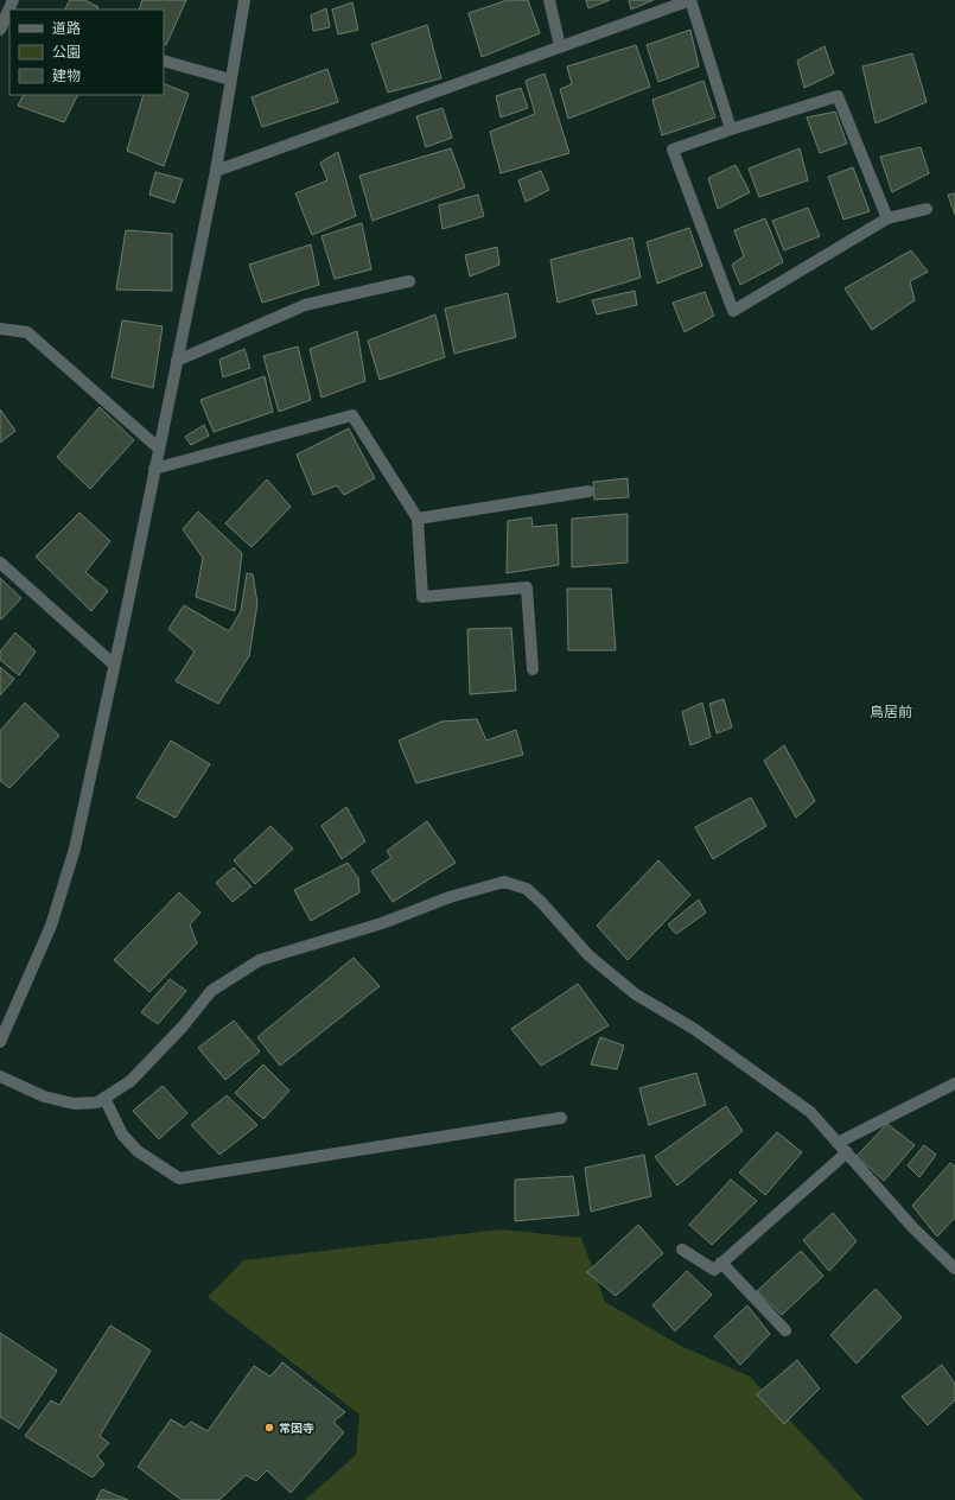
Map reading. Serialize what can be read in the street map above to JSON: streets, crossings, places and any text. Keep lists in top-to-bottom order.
{
  "districts": ["鳥居前"],
  "places": ["常因寺"],
  "legend": ["道路", "公園", "建物"]
}
